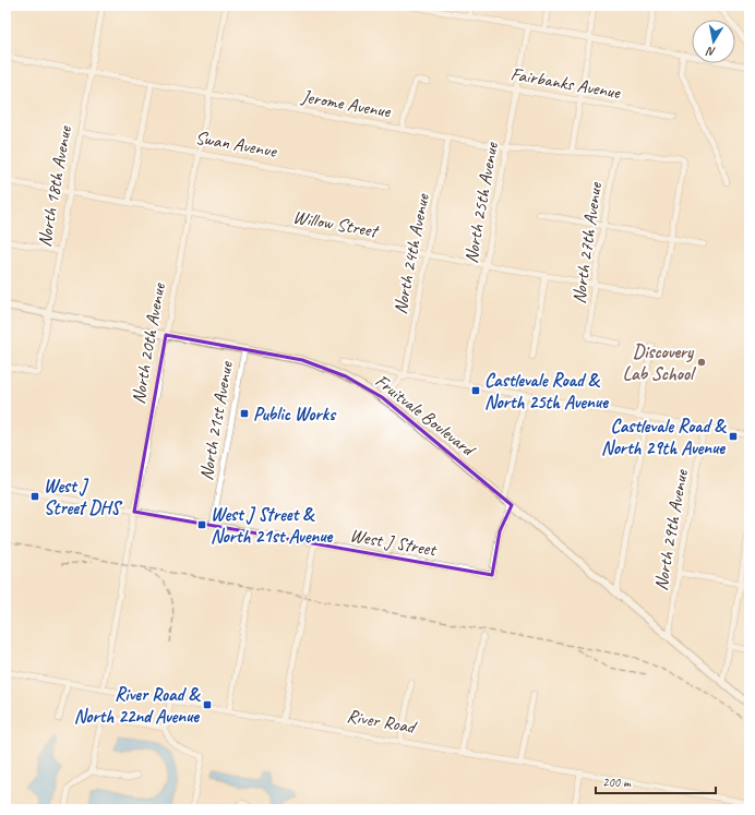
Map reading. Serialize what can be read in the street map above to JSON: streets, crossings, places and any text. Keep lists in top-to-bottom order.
{
  "streets": {
    "main road": ["Fruitvale Boulevard"],
    "street": [
      "Fairbanks Avenue",
      "Jerome Avenue",
      "Swan Avenue",
      "North 18th Avenue",
      "North 25th Avenue",
      "Willow Street",
      "North 27th Avenue",
      "North 24th Avenue",
      "North 20th Avenue",
      "North 21st Avenue",
      "North 29th Avenue",
      "West J Street",
      "River Road"
    ]
  },
  "crossings": [
    ["Fairbanks Avenue", "North 25th Avenue"],
    ["Jerome Avenue", "North 18th Avenue"],
    ["Jerome Avenue", "North 25th Avenue"],
    ["Jerome Avenue", "Willow Street"],
    ["Jerome Avenue", "North 27th Avenue"],
    ["Jerome Avenue", "North 24th Avenue"],
    ["Jerome Avenue", "North 20th Avenue"],
    ["Swan Avenue", "North 18th Avenue"],
    ["Swan Avenue", "North 20th Avenue"],
    ["North 18th Avenue", "Willow Street"],
    ["North 18th Avenue", "Fruitvale Boulevard"],
    ["North 25th Avenue", "Willow Street"],
    ["Willow Street", "North 27th Avenue"],
    ["Willow Street", "North 24th Avenue"],
    ["Willow Street", "North 20th Avenue"],
    ["North 20th Avenue", "Fruitvale Boulevard"],
    ["North 20th Avenue", "West J Street"],
    ["North 20th Avenue", "River Road"],
    ["Fruitvale Boulevard", "North 21st Avenue"],
    ["Fruitvale Boulevard", "North 29th Avenue"],
    ["Fruitvale Boulevard", "West J Street"],
    ["North 21st Avenue", "West J Street"]
  ],
  "places": {
    "other": ["Discovery Lab School"],
    "transit": [
      "Castlevale Road & North 25th Avenue",
      "Public Works",
      "Castlevale Road & North 29th Avenue",
      "West J Street DHS",
      "West J Street & North 21st Avenue",
      "River Road & North 22nd Avenue"
    ]
  },
  "scale_bar": "200 m",
  "north": "bottom"
}
